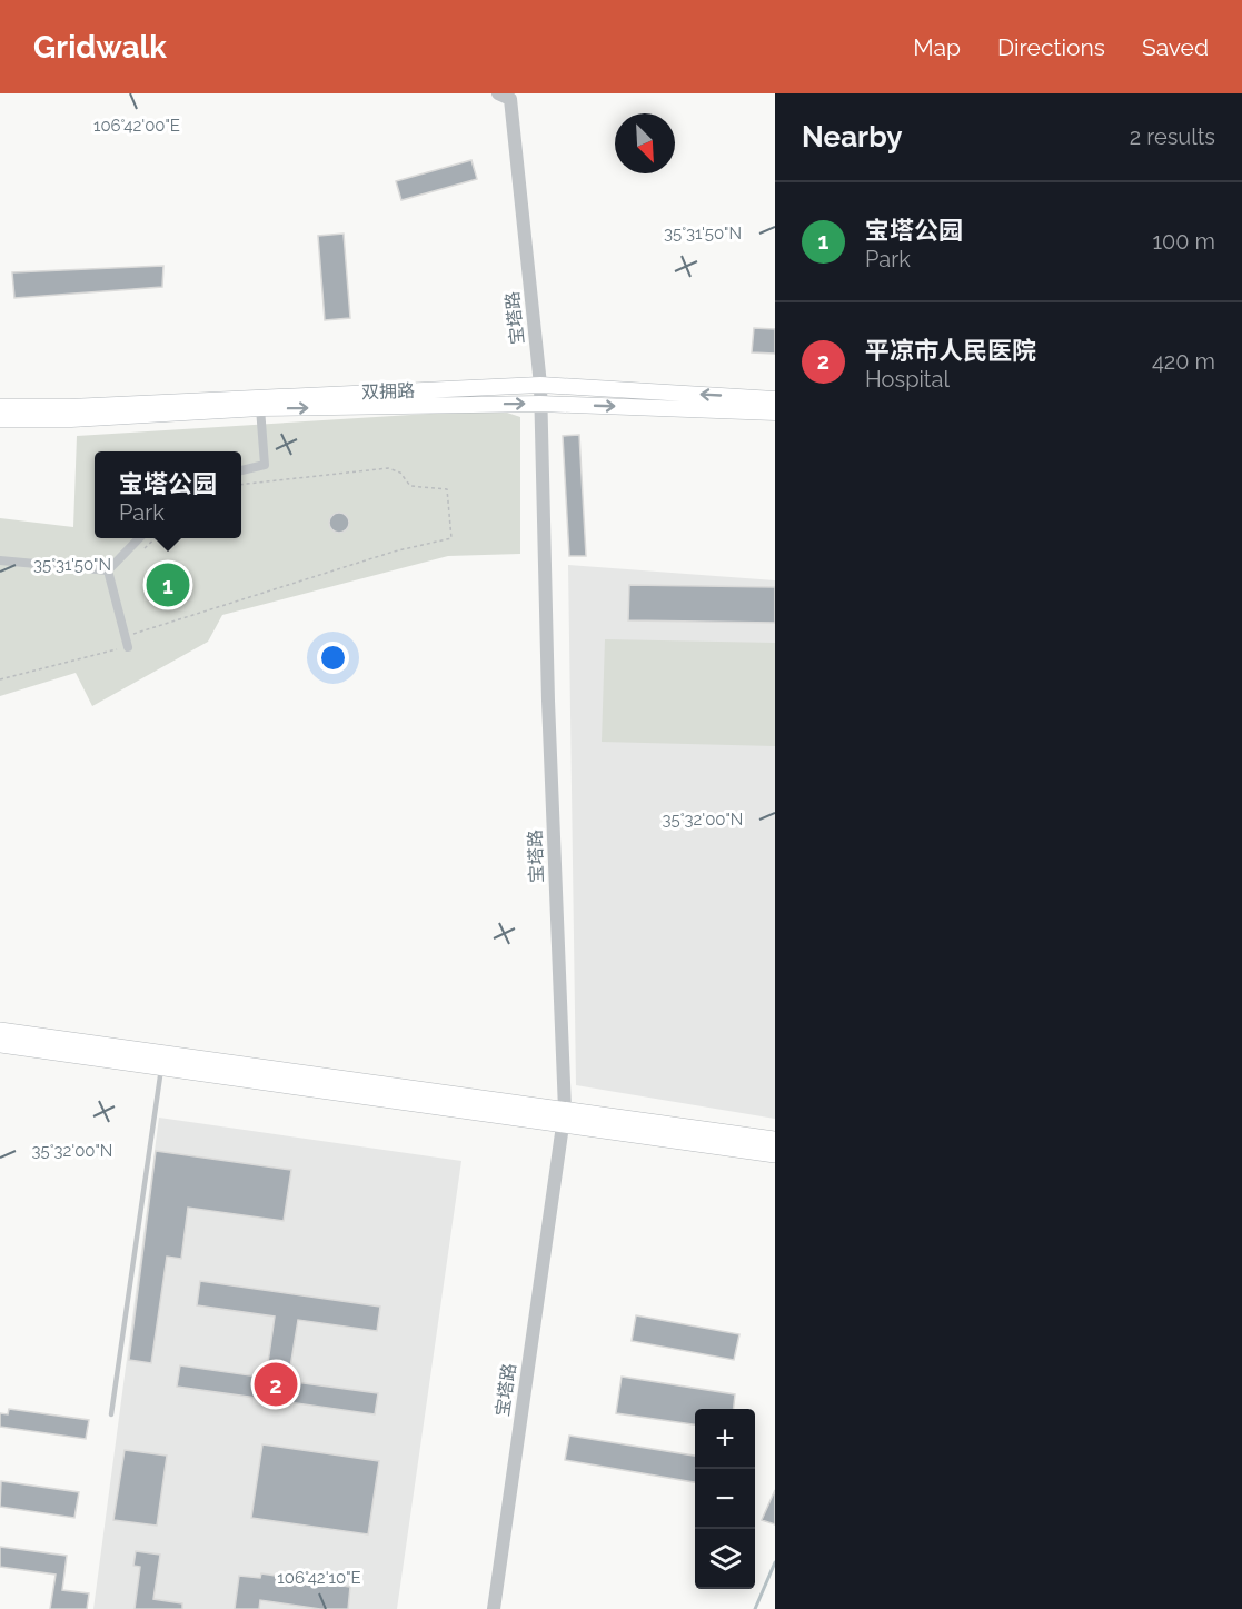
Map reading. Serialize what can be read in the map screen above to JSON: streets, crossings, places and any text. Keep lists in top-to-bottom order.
{
  "streets": {
    "main road": ["双拥路"],
    "street": ["宝塔路"]
  },
  "crossings": [
    ["宝塔路", "双拥路"]
  ],
  "north": "bottom right",
  "page": {
    "header": "Gridwalk",
    "nav": ["Map", "Directions", "Saved"],
    "heading": ["Nearby", "2 results"],
    "list": [
      {
        "mark": "1",
        "name": "宝塔公园",
        "note": "Park",
        "value": "100 m"
      },
      {
        "mark": "2",
        "name": "平凉市人民医院",
        "note": "Hospital",
        "value": "420 m"
      }
    ],
    "popup": ["宝塔公园", "Park"],
    "pins": ["1", "2"],
    "map_buttons": ["+", "−"]
  },
  "coordinates": [
    "106°42'00\"E",
    "35°31'50\"N",
    "35°32'00\"N",
    "106°42'10\"E"
  ]
}
